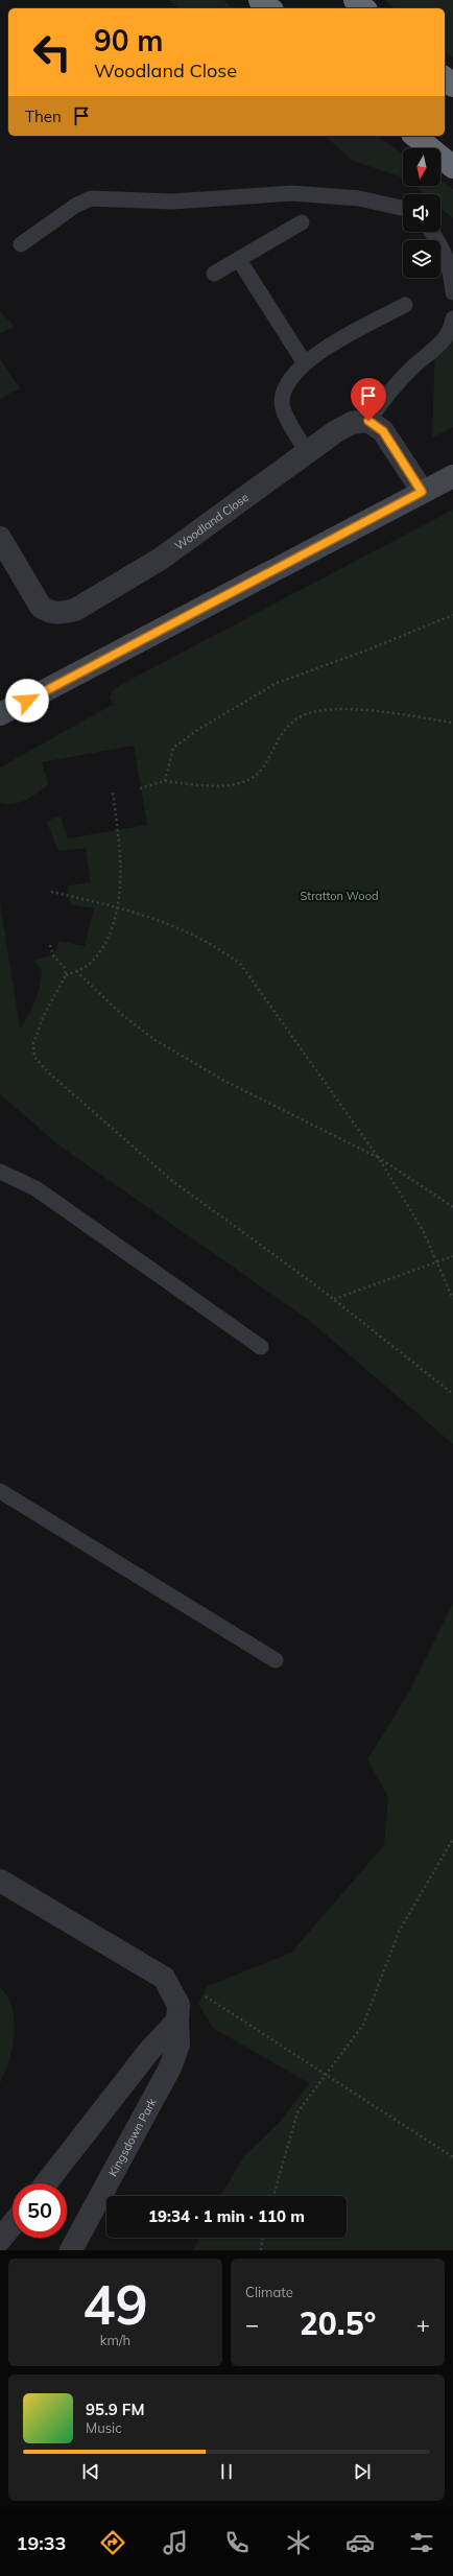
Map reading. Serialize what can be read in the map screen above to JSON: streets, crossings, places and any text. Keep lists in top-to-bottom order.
{
  "streets": {
    "street": ["Woodland Close", "Kingsdown Park"]
  },
  "parks": ["Stratton Wood"],
  "north": "bottom",
  "page": {
    "turn": ["90 m", "Woodland Close"],
    "then": "Then",
    "limit": "50",
    "trip": "19:34 · 1 min · 110 m",
    "tile": [
      ["49", "km/h"],
      "Climate"
    ],
    "heat": ["−", "20.5°", "+"],
    "song": ["95.9 FM", "Music"],
    "tabs": "19:33"
  }
}
